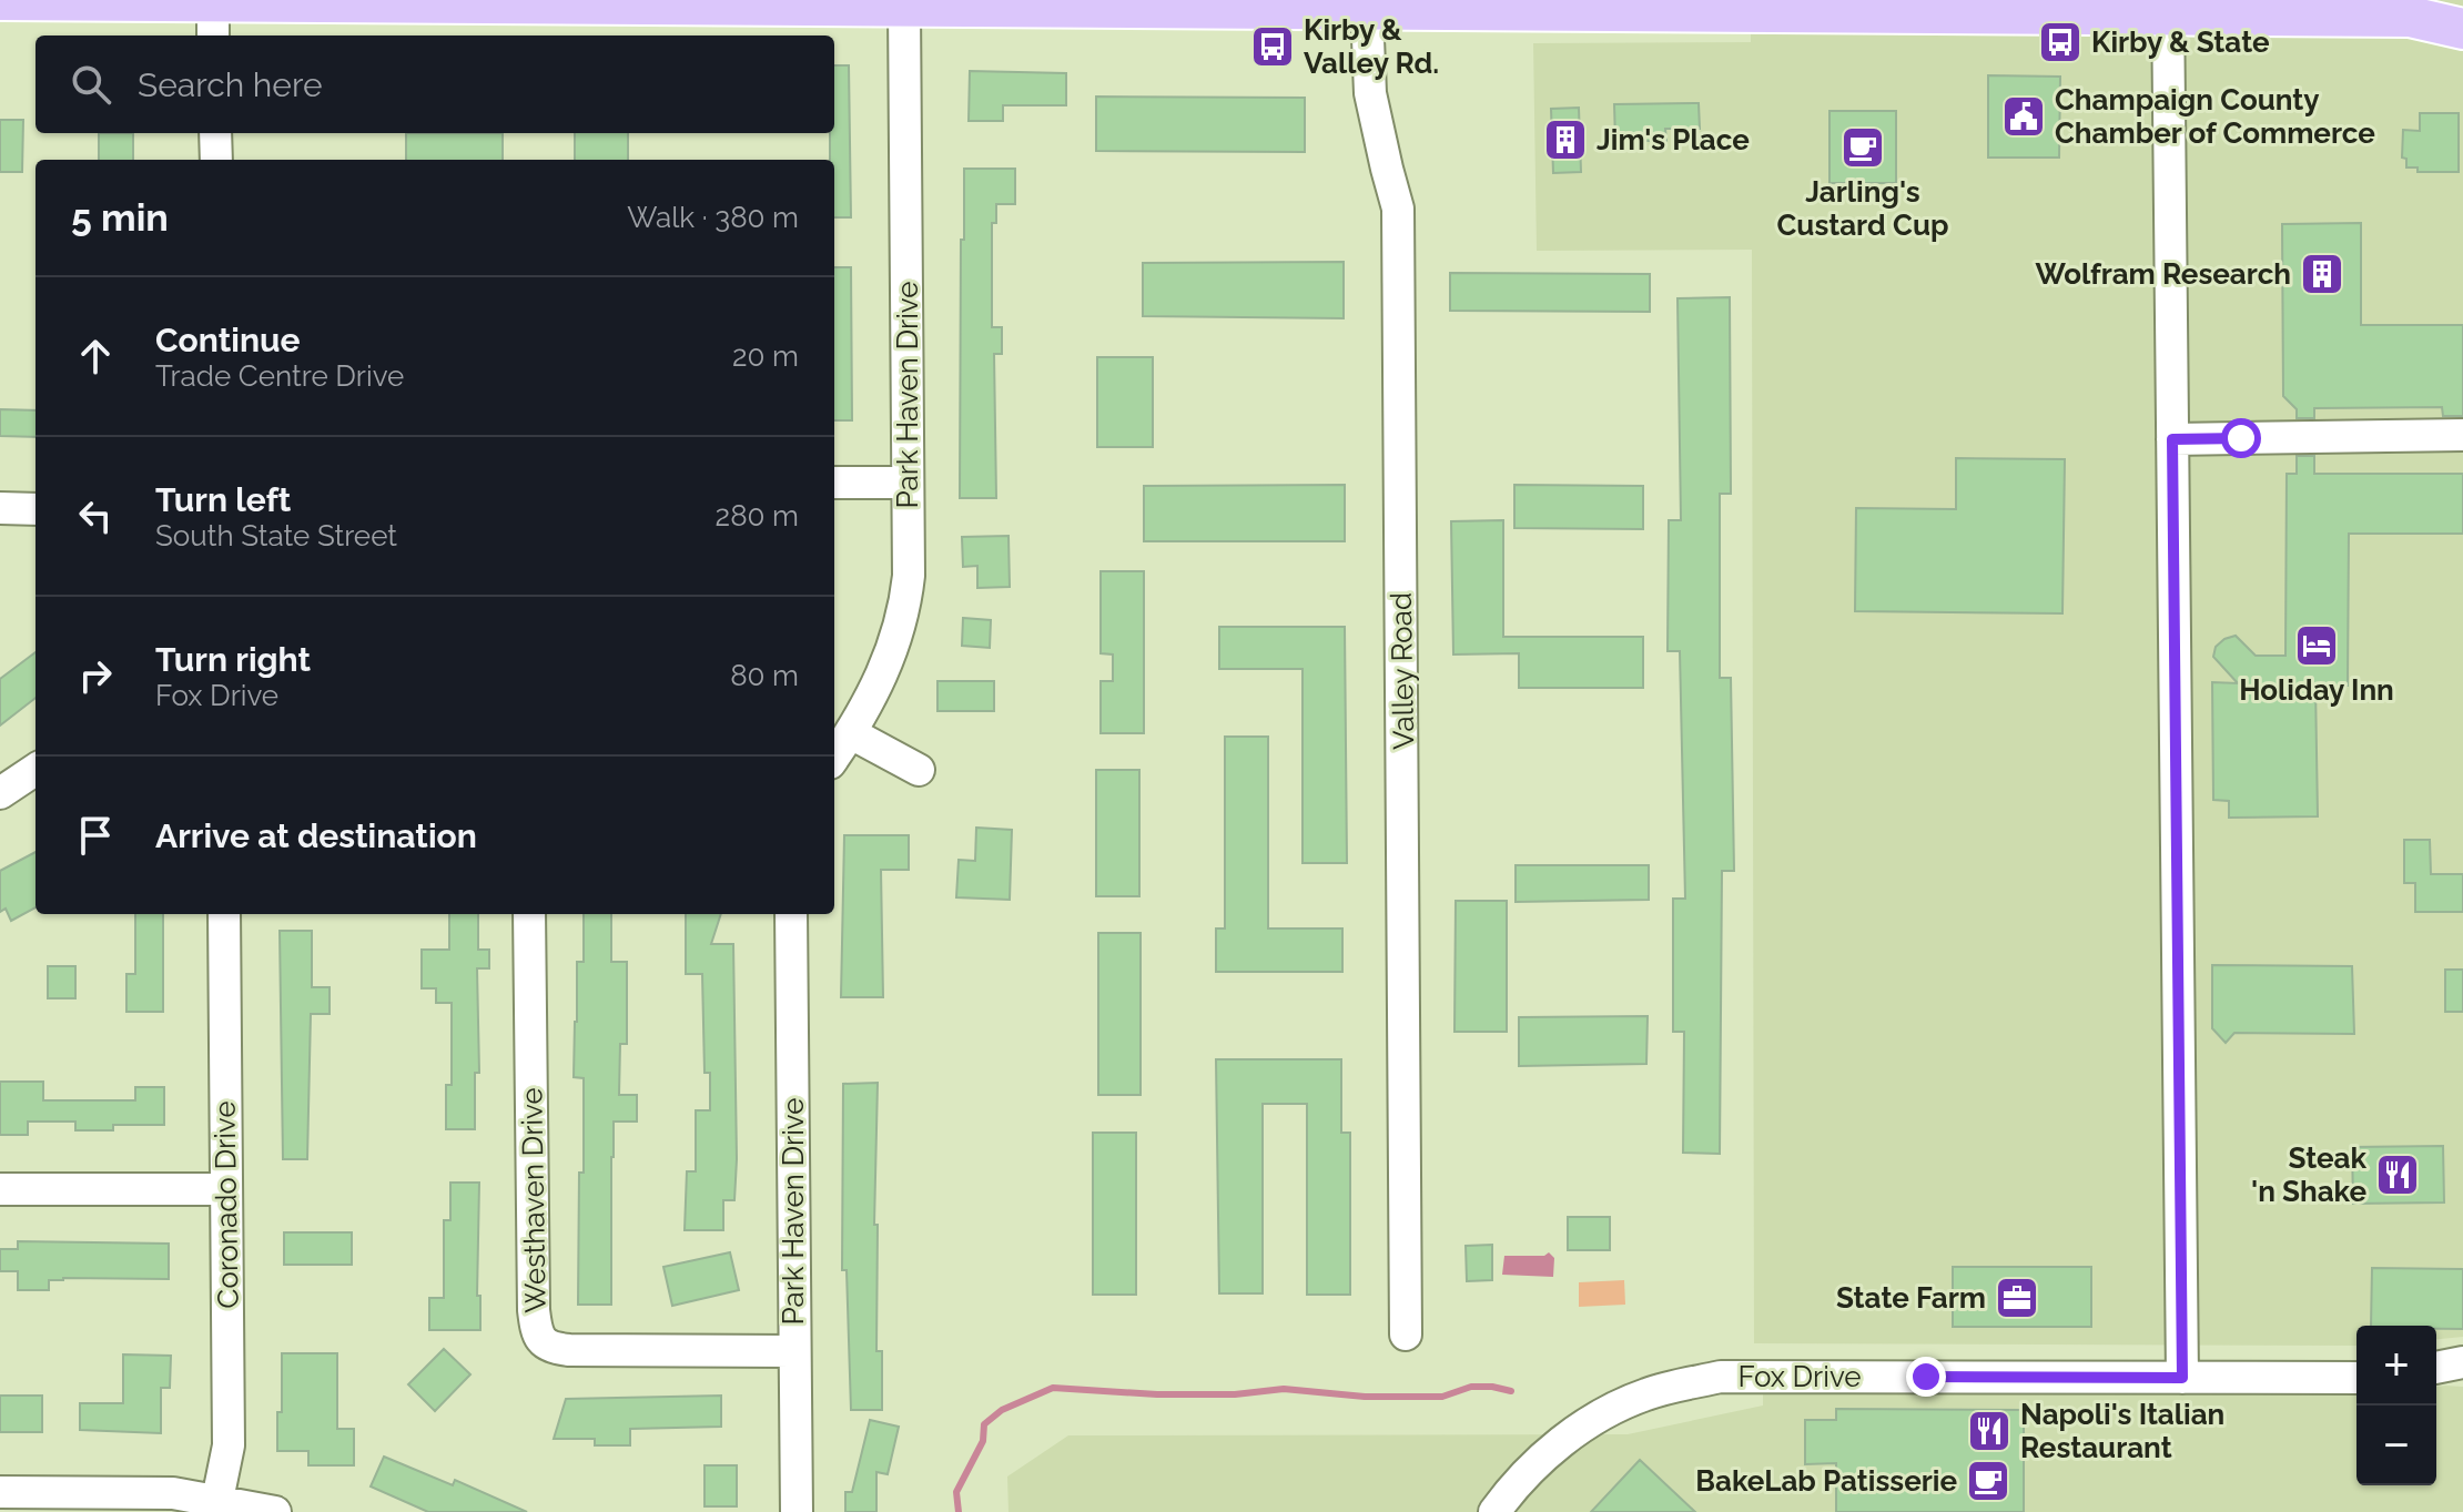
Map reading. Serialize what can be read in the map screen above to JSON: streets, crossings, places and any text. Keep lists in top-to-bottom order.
{
  "streets": {
    "street": [
      "Park Haven Drive",
      "Valley Road",
      "Westhaven Drive",
      "Coronado Drive",
      "Fox Drive"
    ]
  },
  "crossings": [
    ["Park Haven Drive", "Westhaven Drive"]
  ],
  "places": {
    "bus stop": ["Kirby & State", "Kirby & Valley Rd."],
    "public building": ["Champaign County Chamber of Commerce"],
    "building": ["Jim's Place", "Wolfram Research"],
    "cafe": ["Jarling's Custard Cup", "BakeLab Patisserie"],
    "hotel": ["Holiday Inn"],
    "restaurant": ["Steak 'n Shake", "Napoli's Italian Restaurant"],
    "office": ["State Farm"]
  },
  "page": {
    "search": "Search here",
    "heading": ["5 min", "Walk · 380 m"],
    "list": [
      ["Continue", "Trade Centre Drive", "20 m"],
      ["Turn left", "South State Street", "280 m"],
      ["Turn right", "Fox Drive", "80 m"],
      "Arrive at destination"
    ],
    "map_buttons": ["+", "−"]
  }
}
